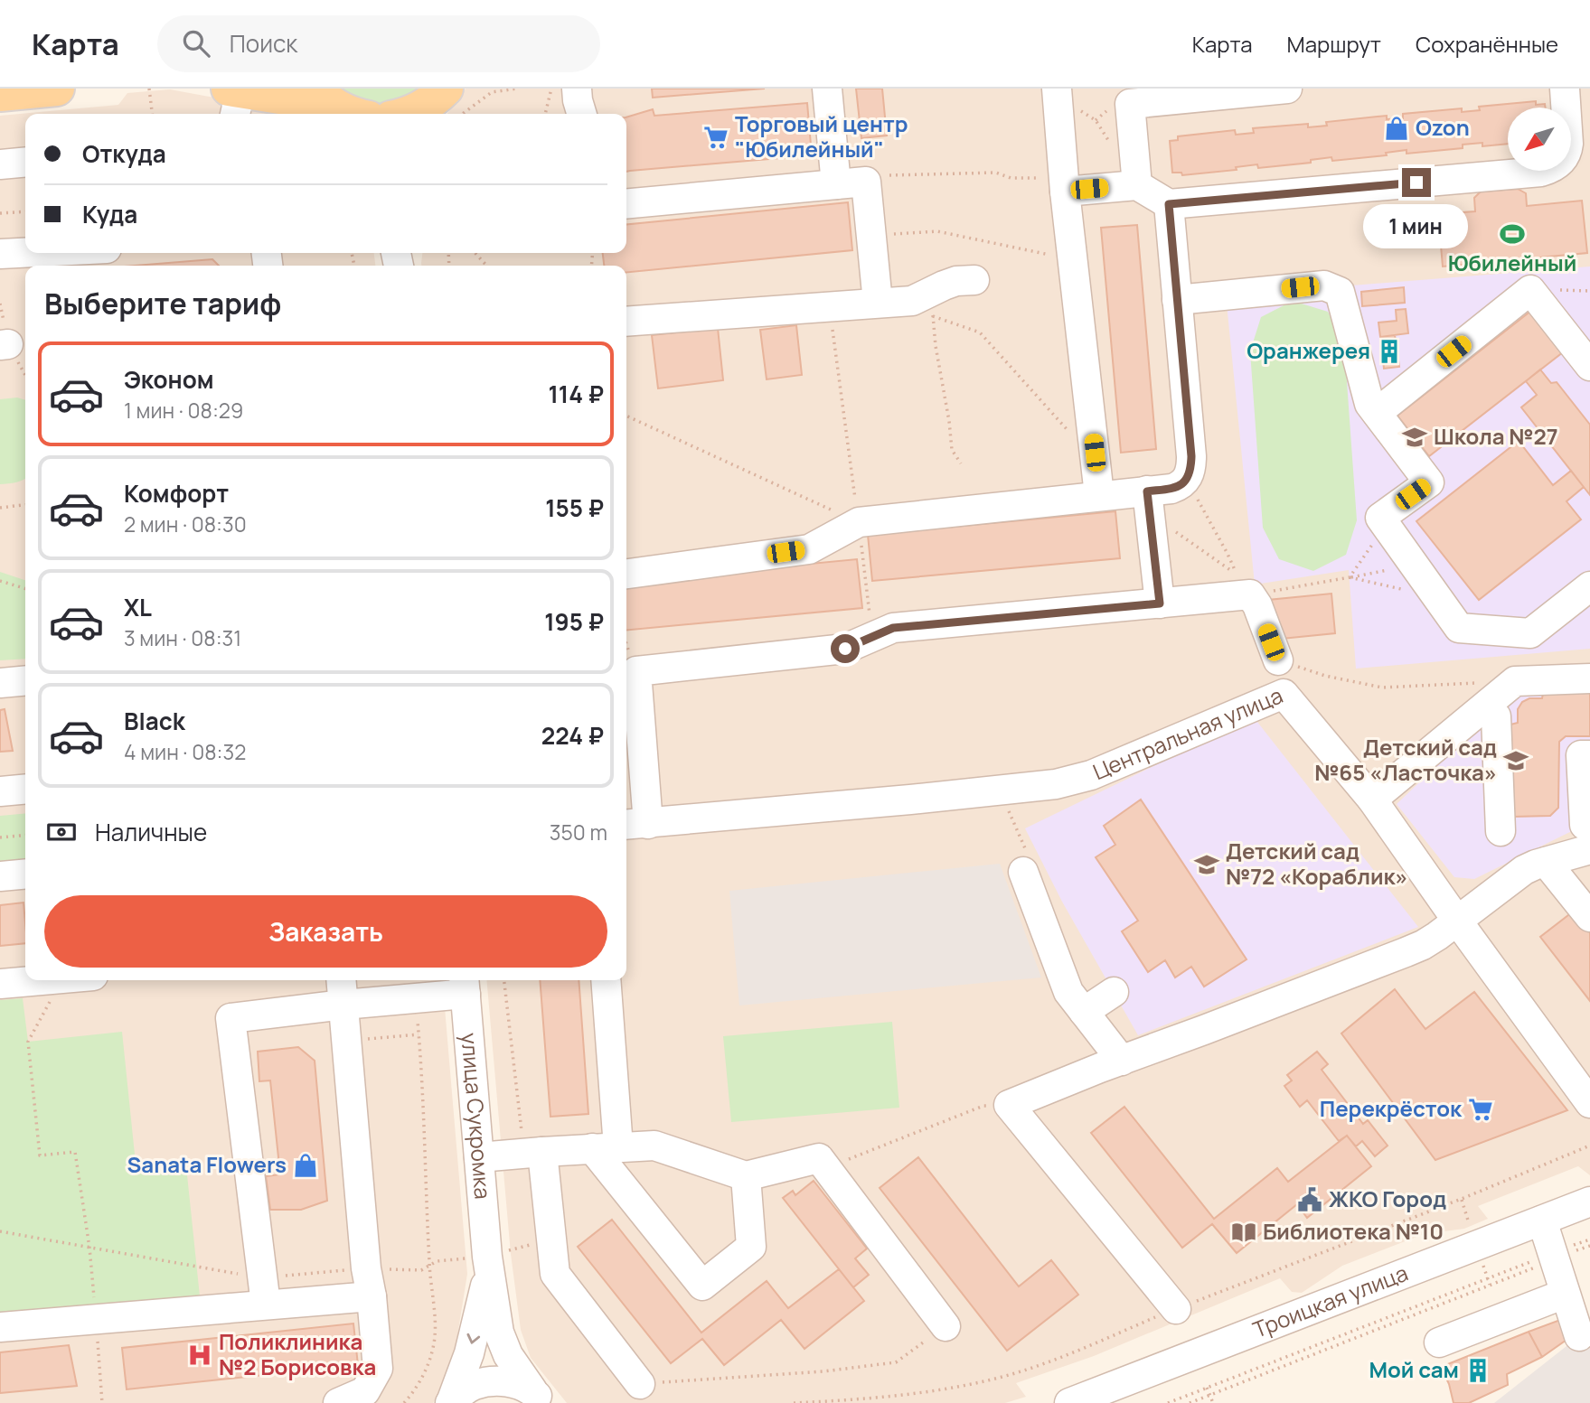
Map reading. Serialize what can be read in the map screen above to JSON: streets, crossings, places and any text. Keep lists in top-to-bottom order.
{
  "streets": {
    "street": ["Центральная улица", "улица Сукромка", "Троицкая улица"]
  },
  "places": {
    "shop": ["Ozon", "Sanata Flowers"],
    "supermarket": ["Торговый центр \"Юбилейный\"", "Перекрёсток"],
    "sports": ["Юбилейный"],
    "building": ["Оранжерея", "Мой сам"],
    "school or university": ["Школа №27", "Детский сад №65 «Ласточка»", "Детский сад №72 «Кораблик»"],
    "public building": ["ЖКО Город"],
    "library": ["Библиотека №10"],
    "hospital": ["Поликлиника №2 Борисовка"]
  },
  "north": "bottom left",
  "page": {
    "header": "Карта",
    "search": "Поиск",
    "nav": ["Карта", "Маршрут", "Сохранённые"],
    "banner": ["Откуда", "Куда"],
    "bubble": "1 мин",
    "heading": "Выберите тариф",
    "list": [
      {
        "name": "Эконом",
        "note": "1 мин · 08:29",
        "value": "114 ₽"
      },
      {
        "name": "Комфорт",
        "note": "2 мин · 08:30",
        "value": "155 ₽"
      },
      {
        "name": "XL",
        "note": "3 мин · 08:31",
        "value": "195 ₽"
      },
      {
        "name": "Black",
        "note": "4 мин · 08:32",
        "value": "224 ₽"
      }
    ],
    "pay": ["Наличные", "350 m"],
    "buttons": "Заказать"
  }
}
